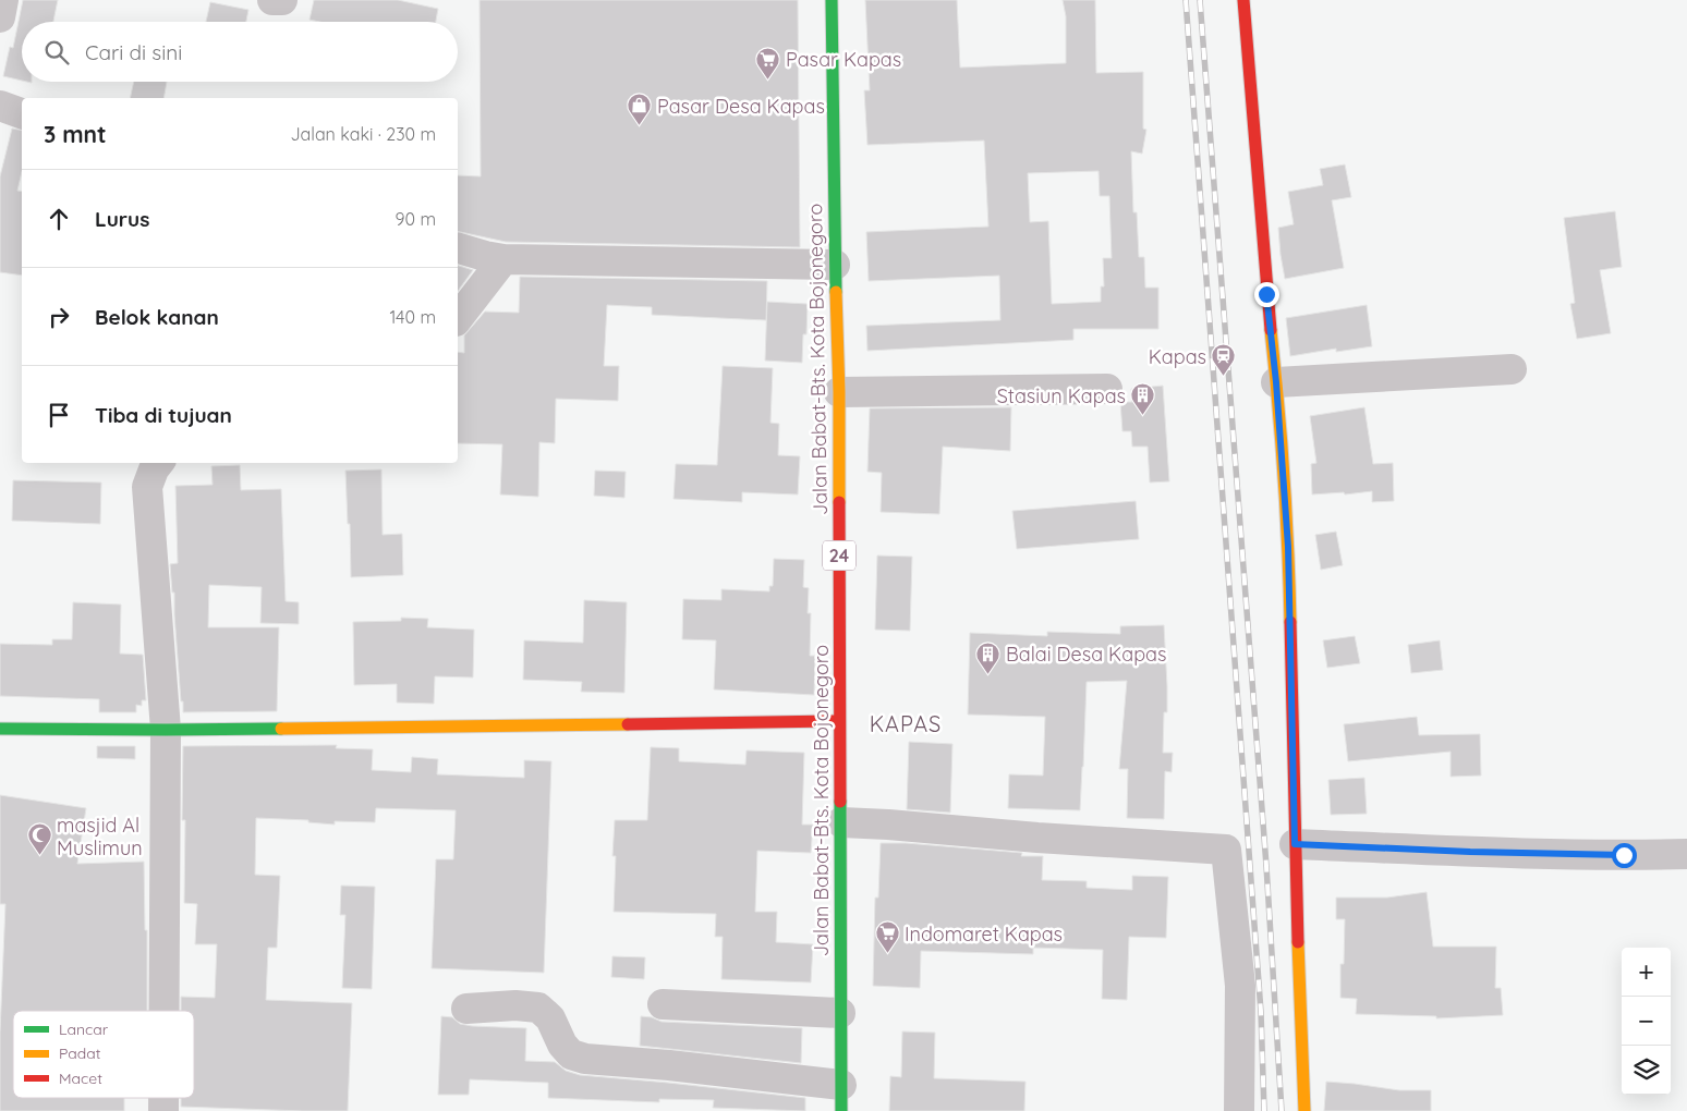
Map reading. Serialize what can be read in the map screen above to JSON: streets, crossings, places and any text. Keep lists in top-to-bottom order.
{
  "streets": {
    "main road": ["Jalan Babat-Bts. Kota Bojonegoro", "24"]
  },
  "districts": ["KAPAS"],
  "places": {
    "supermarket": ["Pasar Kapas", "Indomaret Kapas"],
    "shop": ["Pasar Desa Kapas"],
    "station": ["Kapas"],
    "building": ["Stasiun Kapas", "Balai Desa Kapas"],
    "mosque": ["masjid Al Muslimun"]
  },
  "legend": ["Lancar", "Padat", "Macet"],
  "page": {
    "search": "Cari di sini",
    "heading": ["3 mnt", "Jalan kaki · 230 m"],
    "list": [
      ["Lurus", "90 m"],
      ["Belok kanan", "140 m"],
      "Tiba di tujuan"
    ],
    "map_buttons": ["+", "−"]
  }
}
